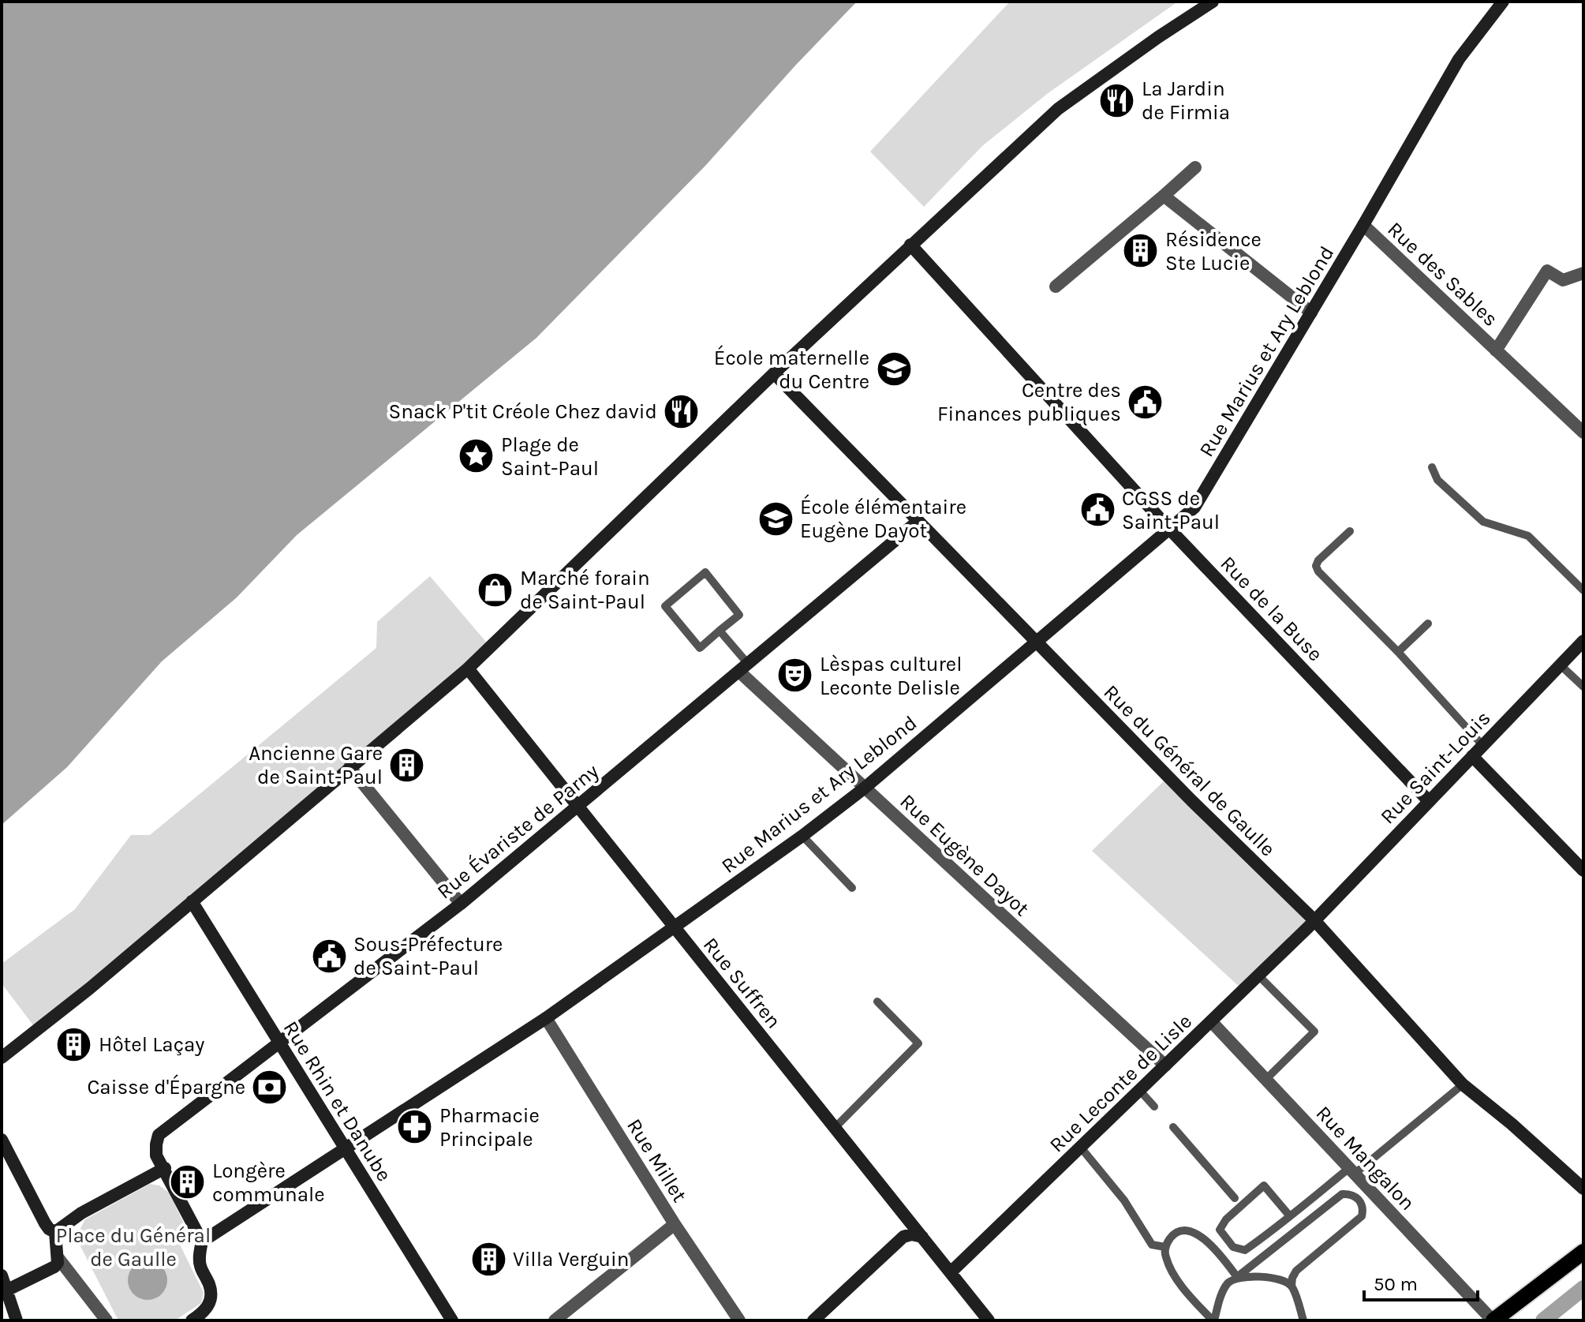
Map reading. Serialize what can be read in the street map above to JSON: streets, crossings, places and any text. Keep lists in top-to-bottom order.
{
  "streets": {
    "street": [
      "Rue des Sables",
      "Rue Marius et Ary Leblond",
      "Rue de la Buse",
      "Rue Saint-Louis",
      "Rue du Général de Gaulle",
      "Rue Évariste de Parny",
      "Rue Eugène Dayot",
      "Rue Suffren",
      "Rue Leconte de Lisle",
      "Rue Rhin et Danube",
      "Rue Mangalon",
      "Rue Millet"
    ]
  },
  "crossings": [
    ["Rue des Sables", "Rue Marius et Ary Leblond"],
    ["Rue Marius et Ary Leblond", "Rue de la Buse"],
    ["Rue Marius et Ary Leblond", "Rue du Général de Gaulle"],
    ["Rue Marius et Ary Leblond", "Rue Eugène Dayot"],
    ["Rue Marius et Ary Leblond", "Rue Suffren"],
    ["Rue Marius et Ary Leblond", "Rue Rhin et Danube"],
    ["Rue Marius et Ary Leblond", "Rue Millet"],
    ["Rue de la Buse", "Rue Saint-Louis"],
    ["Rue Saint-Louis", "Rue du Général de Gaulle"],
    ["Rue Saint-Louis", "Rue Leconte de Lisle"],
    ["Rue du Général de Gaulle", "Rue Évariste de Parny"],
    ["Rue du Général de Gaulle", "Rue Leconte de Lisle"],
    ["Rue Évariste de Parny", "Rue Eugène Dayot"],
    ["Rue Évariste de Parny", "Rue Suffren"],
    ["Rue Évariste de Parny", "Rue Rhin et Danube"],
    ["Rue Eugène Dayot", "Rue Leconte de Lisle"],
    ["Rue Suffren", "Rue Leconte de Lisle"],
    ["Rue Leconte de Lisle", "Rue Mangalon"]
  ],
  "parks": ["Place du Général de Gaulle"],
  "places": {
    "restaurant": ["La Jardin de Firmia", "Snack P'tit Créole Chez david"],
    "building": [
      "Résidence Ste Lucie",
      "Ancienne Gare de Saint-Paul",
      "Hôtel Laçay",
      "Longère communale",
      "Villa Verguin"
    ],
    "school or university": ["École maternelle du Centre", "École élémentaire Eugène Dayot"],
    "public building": ["Centre des Finances publiques", "CGSS de Saint-Paul", "Sous-Préfecture de Saint-Paul"],
    "place": ["Plage de Saint-Paul"],
    "shop": ["Marché forain de Saint-Paul"],
    "theatre": ["Lèspas culturel Leconte Delisle"],
    "bank": ["Caisse d'Épargne"],
    "pharmacy": ["Pharmacie Principale"]
  },
  "scale_bar": "50 m"
}
